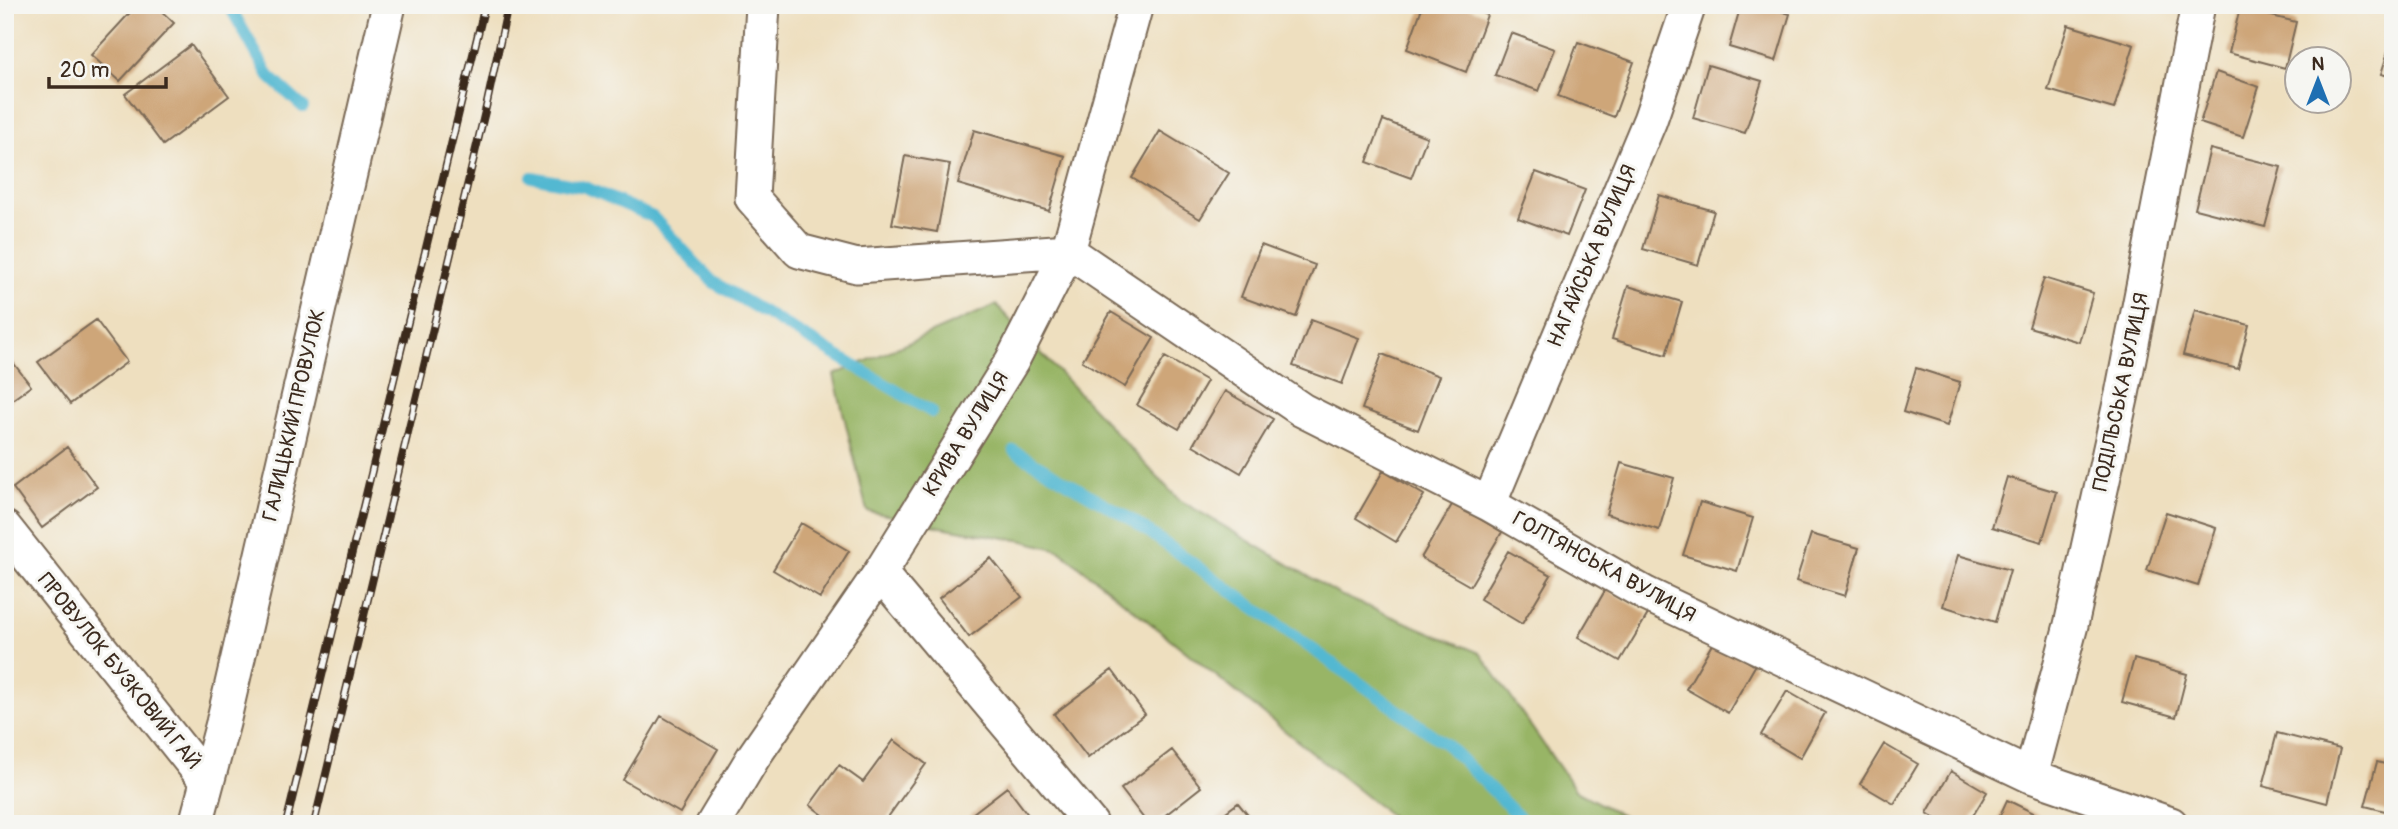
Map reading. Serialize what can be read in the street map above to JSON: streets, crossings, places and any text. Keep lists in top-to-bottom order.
{
  "streets": {
    "street": [
      "НАГАЙСЬКА ВУЛИЦЯ",
      "ПОДІЛЬСЬКА ВУЛИЦЯ",
      "ГАЛИЦЬКИЙ ПРОВУЛОК",
      "КРИВА ВУЛИЦЯ",
      "ГОЛТЯНСЬКА ВУЛИЦЯ",
      "ПРОВУЛОК БУЗКОВИЙ ГАЙ"
    ]
  },
  "crossings": [
    ["НАГАЙСЬКА ВУЛИЦЯ", "ГОЛТЯНСЬКА ВУЛИЦЯ"],
    ["ПОДІЛЬСЬКА ВУЛИЦЯ", "ГОЛТЯНСЬКА ВУЛИЦЯ"],
    ["ГАЛИЦЬКИЙ ПРОВУЛОК", "ПРОВУЛОК БУЗКОВИЙ ГАЙ"],
    ["КРИВА ВУЛИЦЯ", "ГОЛТЯНСЬКА ВУЛИЦЯ"]
  ],
  "scale_bar": "20 m",
  "north": "top"
}
